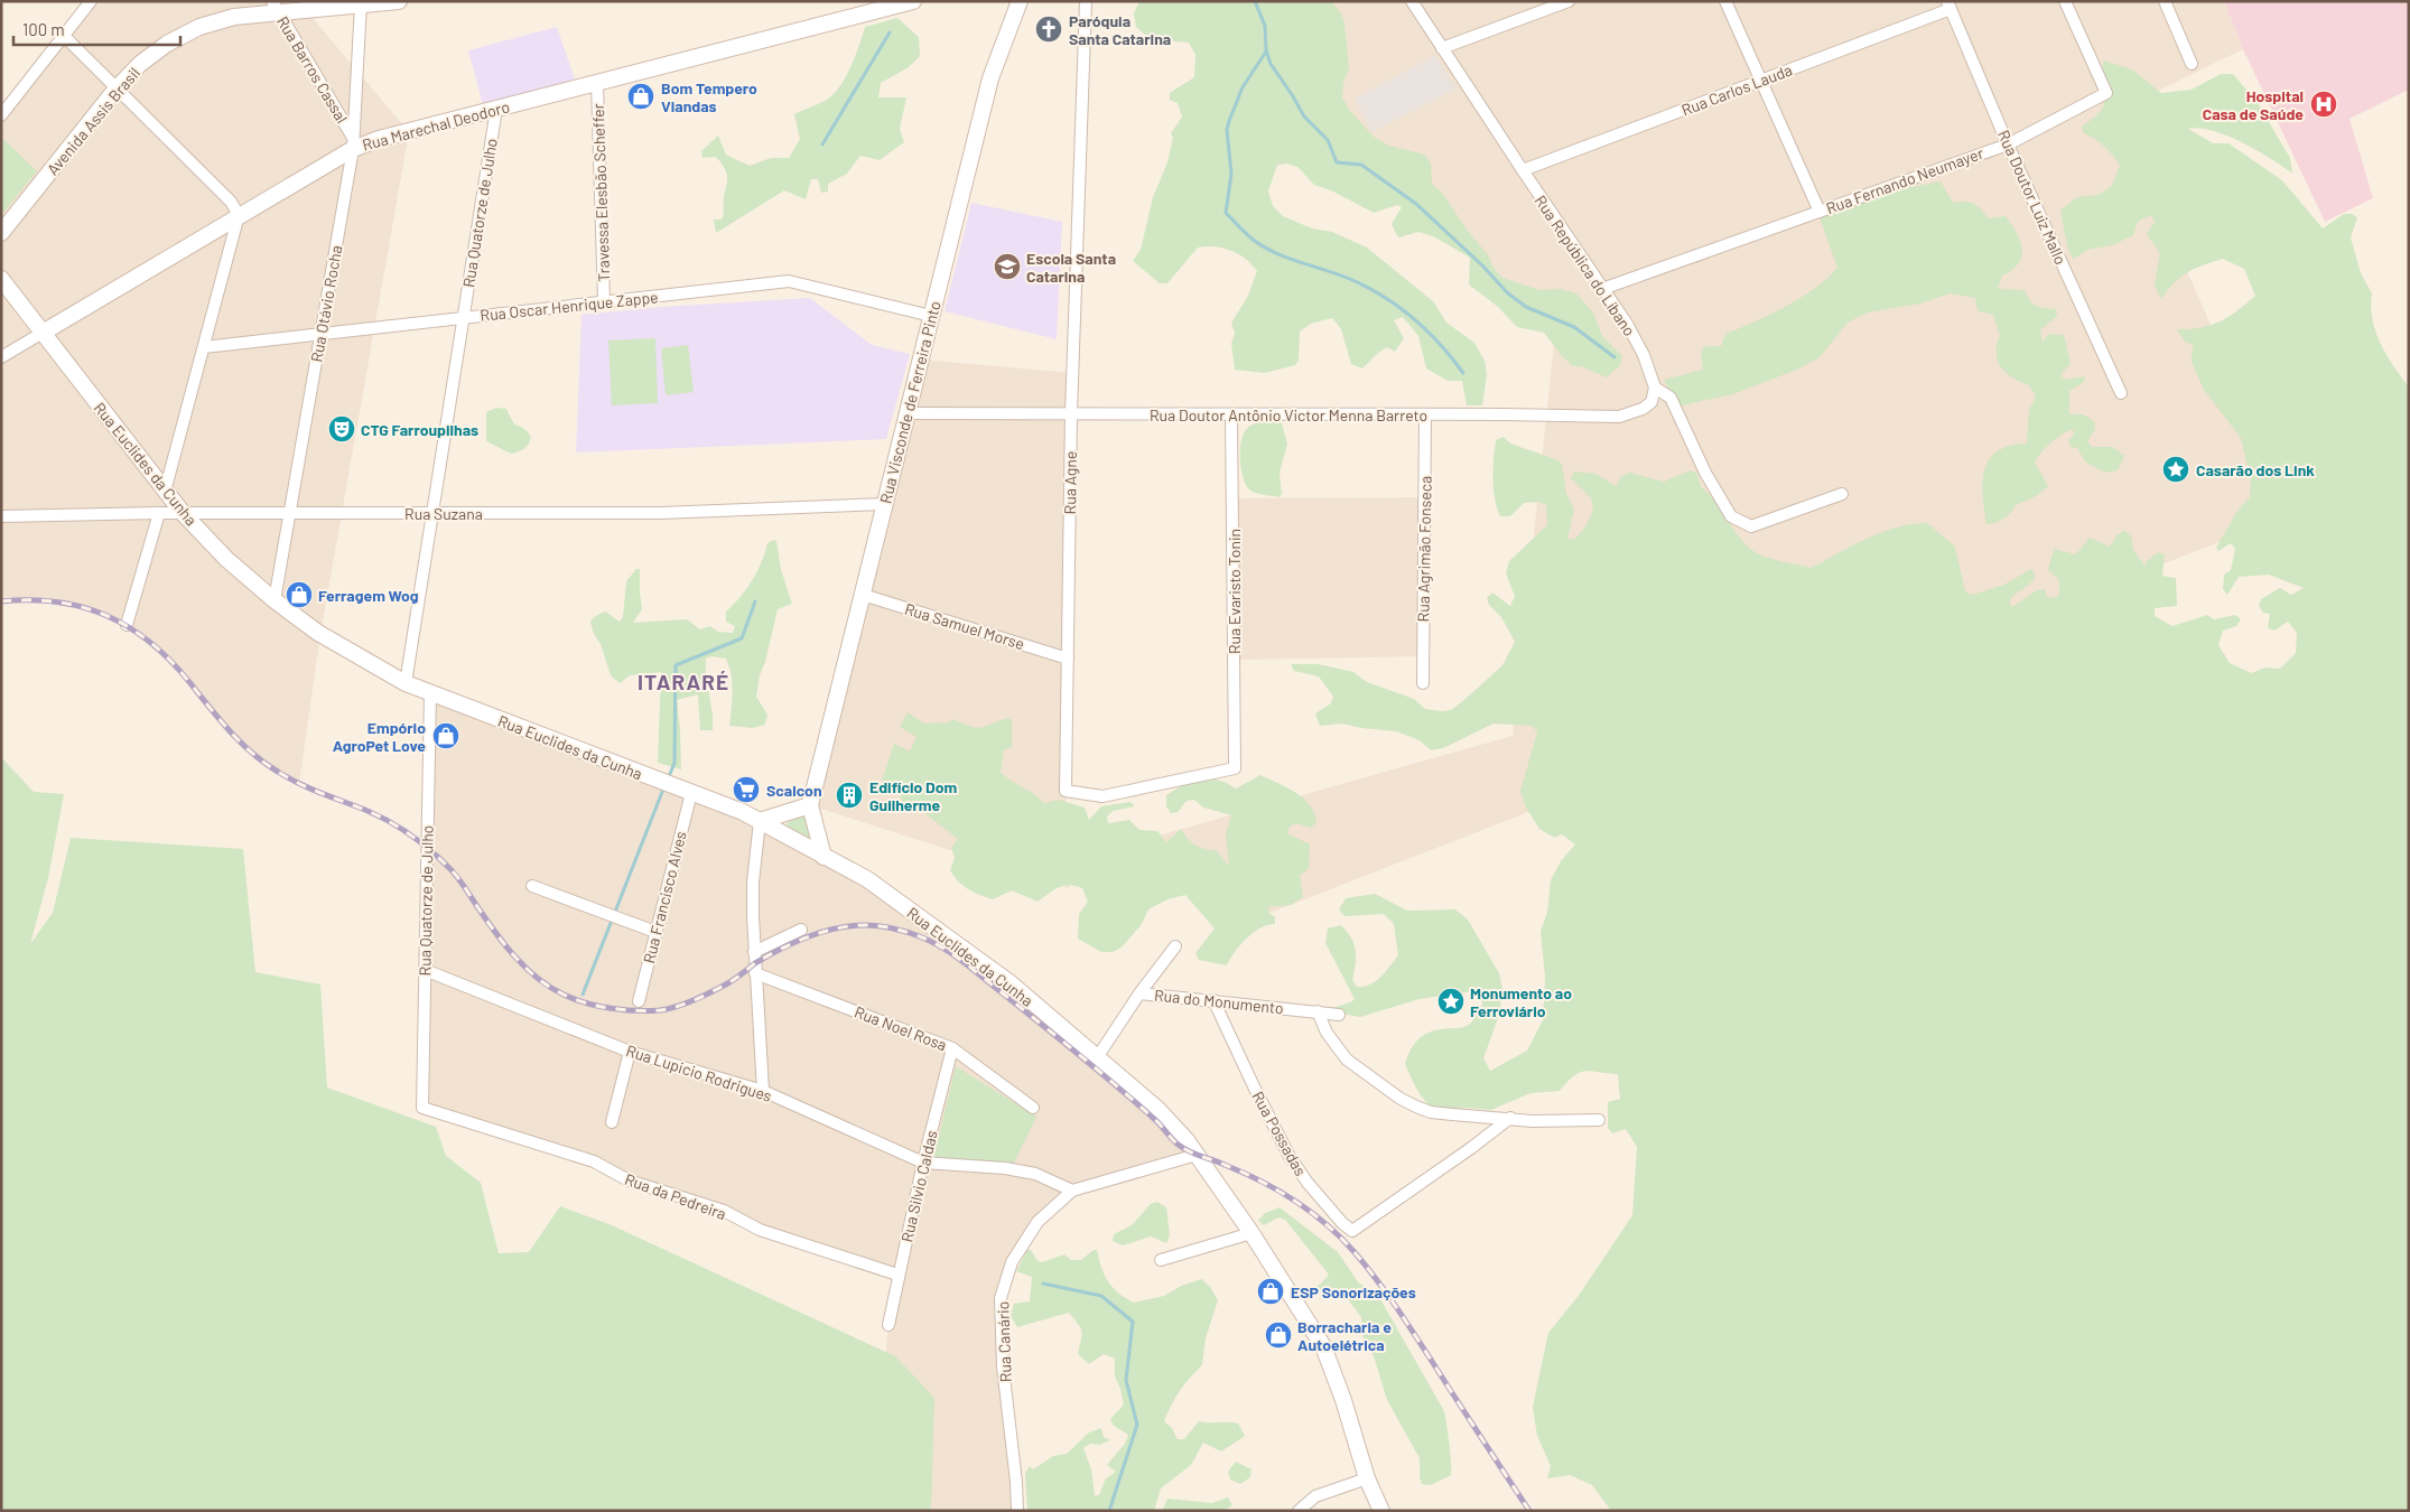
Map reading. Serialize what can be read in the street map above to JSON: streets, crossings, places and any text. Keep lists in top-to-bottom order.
{
  "streets": {
    "street": [
      "Rua Barros Cassal",
      "Rua Carlos Lauda",
      "Avenida Assis Brasil",
      "Rua Marechal Deodoro",
      "Rua Fernando Neumayer",
      "Travessa Elesbão Scheffer",
      "Rua Doutor Luiz Mallo",
      "Rua Quatorze de Julho",
      "Rua República do Líbano",
      "Rua Otávio Rocha",
      "Rua Oscar Henrique Zappe",
      "Rua Visconde de Ferreira Pinto",
      "Rua Doutor Antônio Victor Menna Barreto",
      "Rua Euclides da Cunha",
      "Rua Agne",
      "Rua Suzana",
      "Rua Agrimão Fonseca",
      "Rua Evaristo Tonin",
      "Rua Samuel Morse",
      "Rua Francisco Alves",
      "Rua do Monumento",
      "Rua Noel Rosa",
      "Rua Lupicio Rodrigues",
      "Rua Possadas",
      "Rua Silvio Caldas",
      "Rua da Pedreira",
      "Rua Canário"
    ]
  },
  "crossings": [
    ["Rua Barros Cassal", "Avenida Assis Brasil"],
    ["Rua Barros Cassal", "Rua Marechal Deodoro"],
    ["Rua Barros Cassal", "Rua Otávio Rocha"],
    ["Rua Carlos Lauda", "Rua Doutor Luiz Mallo"],
    ["Rua Carlos Lauda", "Rua República do Líbano"],
    ["Avenida Assis Brasil", "Rua Otávio Rocha"],
    ["Rua Marechal Deodoro", "Travessa Elesbão Scheffer"],
    ["Rua Marechal Deodoro", "Rua Quatorze de Julho"],
    ["Rua Marechal Deodoro", "Rua Otávio Rocha"],
    ["Rua Marechal Deodoro", "Rua Euclides da Cunha"],
    ["Rua Fernando Neumayer", "Rua Doutor Luiz Mallo"],
    ["Rua Fernando Neumayer", "Rua República do Líbano"],
    ["Travessa Elesbão Scheffer", "Rua Oscar Henrique Zappe"],
    ["Rua Quatorze de Julho", "Rua Oscar Henrique Zappe"],
    ["Rua Quatorze de Julho", "Rua Euclides da Cunha"],
    ["Rua Quatorze de Julho", "Rua Suzana"],
    ["Rua Quatorze de Julho", "Rua Lupicio Rodrigues"],
    ["Rua Quatorze de Julho", "Rua da Pedreira"],
    ["Rua República do Líbano", "Rua Doutor Antônio Victor Menna Barreto"],
    ["Rua Otávio Rocha", "Rua Oscar Henrique Zappe"],
    ["Rua Otávio Rocha", "Rua Euclides da Cunha"],
    ["Rua Otávio Rocha", "Rua Suzana"],
    ["Rua Oscar Henrique Zappe", "Rua Visconde de Ferreira Pinto"],
    ["Rua Visconde de Ferreira Pinto", "Rua Doutor Antônio Victor Menna Barreto"],
    ["Rua Visconde de Ferreira Pinto", "Rua Euclides da Cunha"],
    ["Rua Visconde de Ferreira Pinto", "Rua Suzana"],
    ["Rua Visconde de Ferreira Pinto", "Rua Samuel Morse"],
    ["Rua Doutor Antônio Victor Menna Barreto", "Rua Agne"],
    ["Rua Doutor Antônio Victor Menna Barreto", "Rua Agrimão Fonseca"],
    ["Rua Doutor Antônio Victor Menna Barreto", "Rua Evaristo Tonin"],
    ["Rua Euclides da Cunha", "Rua Suzana"],
    ["Rua Euclides da Cunha", "Rua Francisco Alves"],
    ["Rua Euclides da Cunha", "Rua do Monumento"],
    ["Rua Euclides da Cunha", "Rua Canário"],
    ["Rua Agne", "Rua Evaristo Tonin"],
    ["Rua Agne", "Rua Samuel Morse"],
    ["Rua do Monumento", "Rua Possadas"],
    ["Rua Noel Rosa", "Rua Silvio Caldas"],
    ["Rua Lupicio Rodrigues", "Rua Silvio Caldas"],
    ["Rua Lupicio Rodrigues", "Rua Canário"],
    ["Rua Silvio Caldas", "Rua da Pedreira"]
  ],
  "districts": ["ITARARÉ"],
  "places": {
    "church": ["Paróquia Santa Catarina"],
    "shop": [
      "Bom Tempero Viandas",
      "Ferragem Wog",
      "Empório AgroPet Love",
      "ESP Sonorizações",
      "Borracharia e Autoelétrica"
    ],
    "hospital": ["Hospital Casa de Saúde"],
    "school or university": ["Escola Santa Catarina"],
    "theatre": ["CTG Farroupilhas"],
    "place": ["Casarão dos Link", "Monumento ao Ferroviário"],
    "supermarket": ["Scalcon"],
    "building": ["Edifício Dom Guilherme"]
  },
  "scale_bar": "100 m"
}
